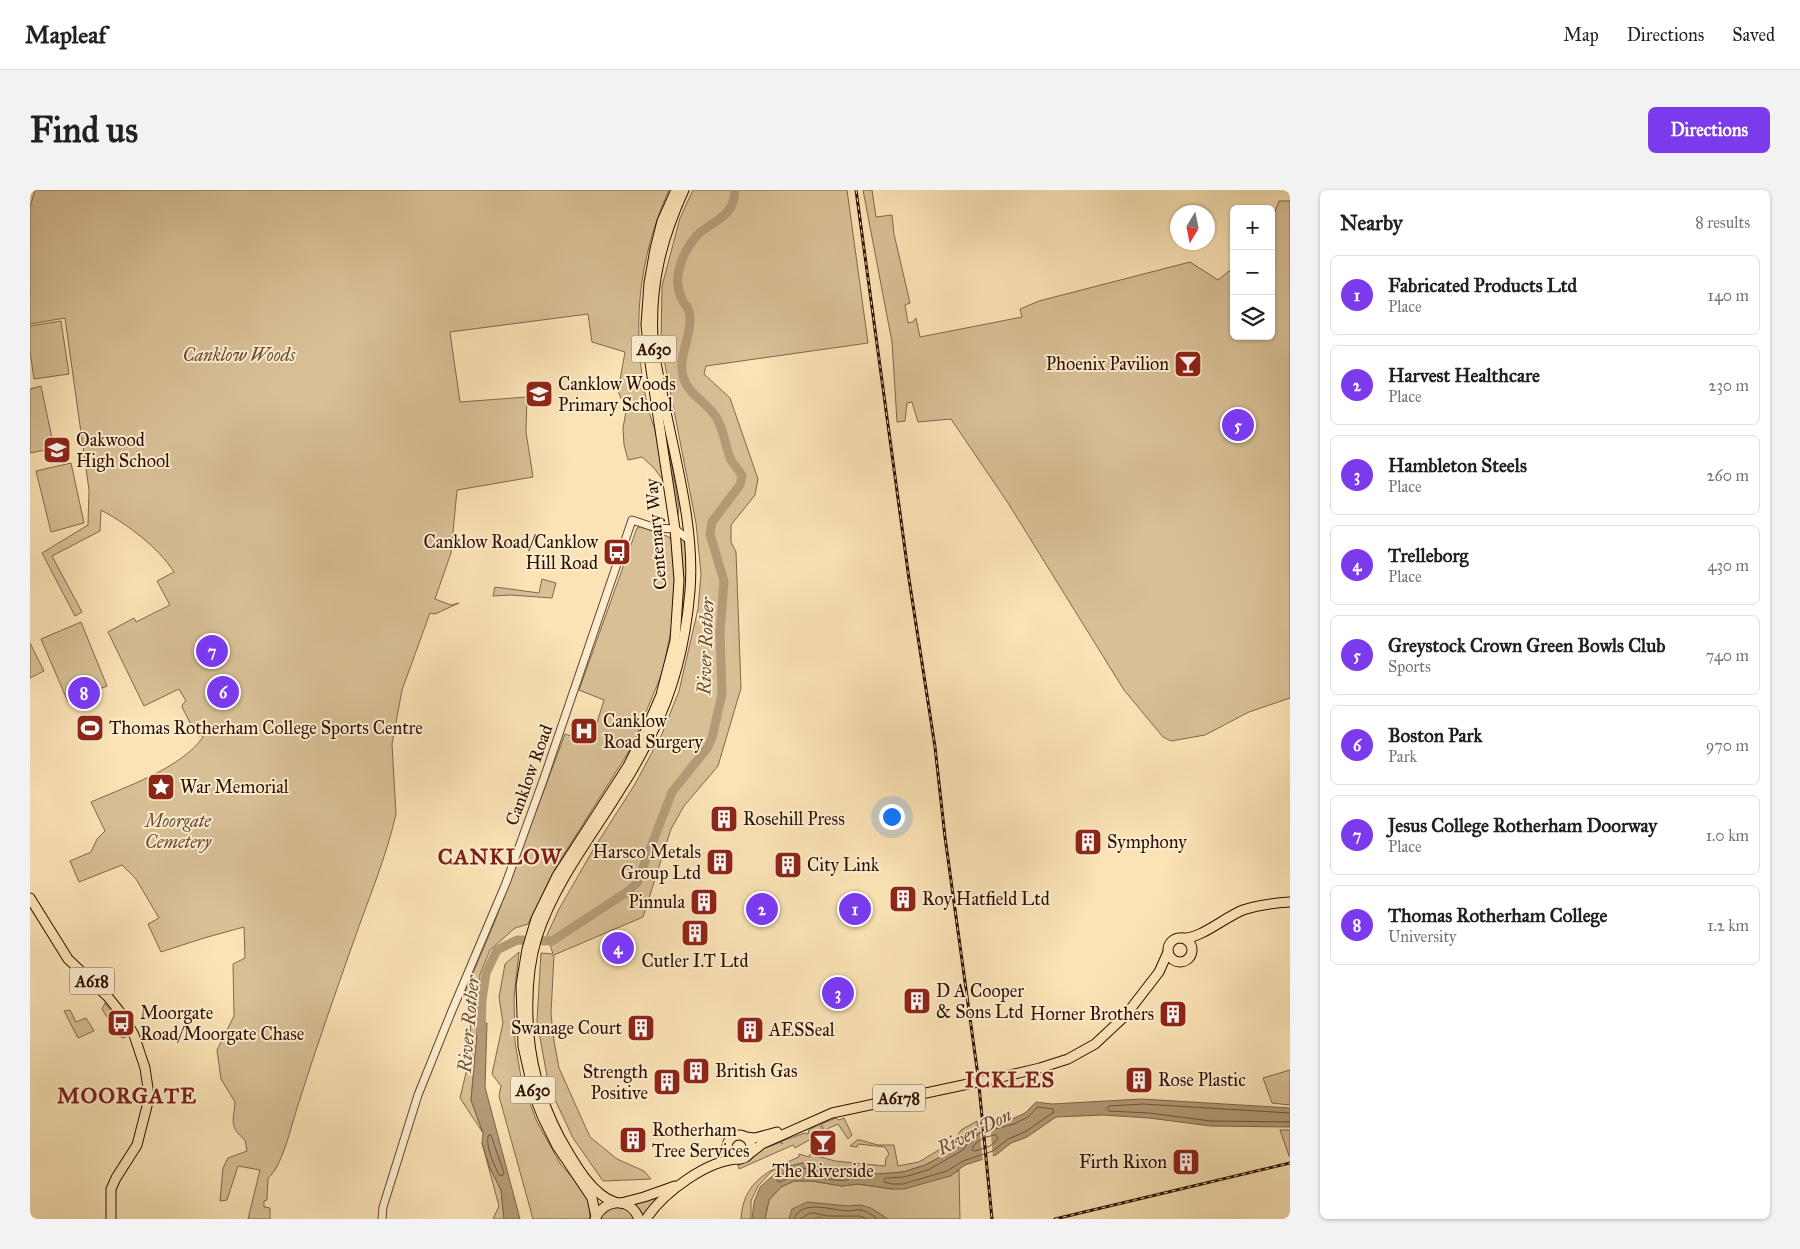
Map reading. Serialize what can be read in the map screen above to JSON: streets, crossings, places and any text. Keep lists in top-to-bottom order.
{
  "streets": {
    "main road": [
      "A630",
      "Centenary Way",
      "A618",
      "A6178"
    ],
    "street": ["Canklow Road"]
  },
  "crossings": [
    ["A630", "Centenary Way"],
    ["A630", "A6178"],
    ["Centenary Way", "Canklow Road"],
    ["Centenary Way", "A6178"]
  ],
  "districts": ["CANKLOW", "ICKLES", "MOORGATE"],
  "water": ["River Rother", "River Don"],
  "parks": ["Canklow Woods", "Moorgate Cemetery"],
  "places": {
    "bar": ["Phoenix Pavilion", "The Riverside"],
    "school or university": ["Canklow Woods Primary School", "Oakwood High School"],
    "bus stop": ["Canklow Road/Canklow Hill Road", "Moorgate Road/Moorgate Chase"],
    "sports": ["Thomas Rotherham College Sports Centre"],
    "hospital": ["Canklow Road Surgery"],
    "place": ["War Memorial"],
    "building": [
      "Rosehill Press",
      "Symphony",
      "Harsco Metals Group Ltd",
      "City Link",
      "Roy Hatfield Ltd",
      "Pinnula",
      "Cutler I.T Ltd",
      "D A Cooper & Sons Ltd",
      "Horner Brothers",
      "Swanage Court",
      "AESSeal",
      "British Gas",
      "Rose Plastic",
      "Strength Positive",
      "Rotherham Tree Services",
      "Firth Rixon"
    ]
  },
  "north": "bottom",
  "page": {
    "header": "Mapleaf",
    "nav": ["Map", "Directions", "Saved"],
    "buttons": "Directions",
    "title": "Find us",
    "heading": ["Nearby", "8 results"],
    "map_buttons": ["+", "−"],
    "list": [
      {
        "mark": "1",
        "name": "Fabricated Products Ltd",
        "note": "Place",
        "value": "140 m"
      },
      {
        "mark": "2",
        "name": "Harvest Healthcare",
        "note": "Place",
        "value": "230 m"
      },
      {
        "mark": "3",
        "name": "Hambleton Steels",
        "note": "Place",
        "value": "260 m"
      },
      {
        "mark": "4",
        "name": "Trelleborg",
        "note": "Place",
        "value": "430 m"
      },
      {
        "mark": "5",
        "name": "Greystock Crown Green Bowls Club",
        "note": "Sports",
        "value": "740 m"
      },
      {
        "mark": "6",
        "name": "Boston Park",
        "note": "Park",
        "value": "970 m"
      },
      {
        "mark": "7",
        "name": "Jesus College Rotherham Doorway",
        "note": "Place",
        "value": "1.0 km"
      },
      {
        "mark": "8",
        "name": "Thomas Rotherham College",
        "note": "University",
        "value": "1.2 km"
      }
    ],
    "pins": [
      "5",
      "7",
      "6",
      "8",
      "1",
      "2",
      "4",
      "3"
    ]
  }
}
